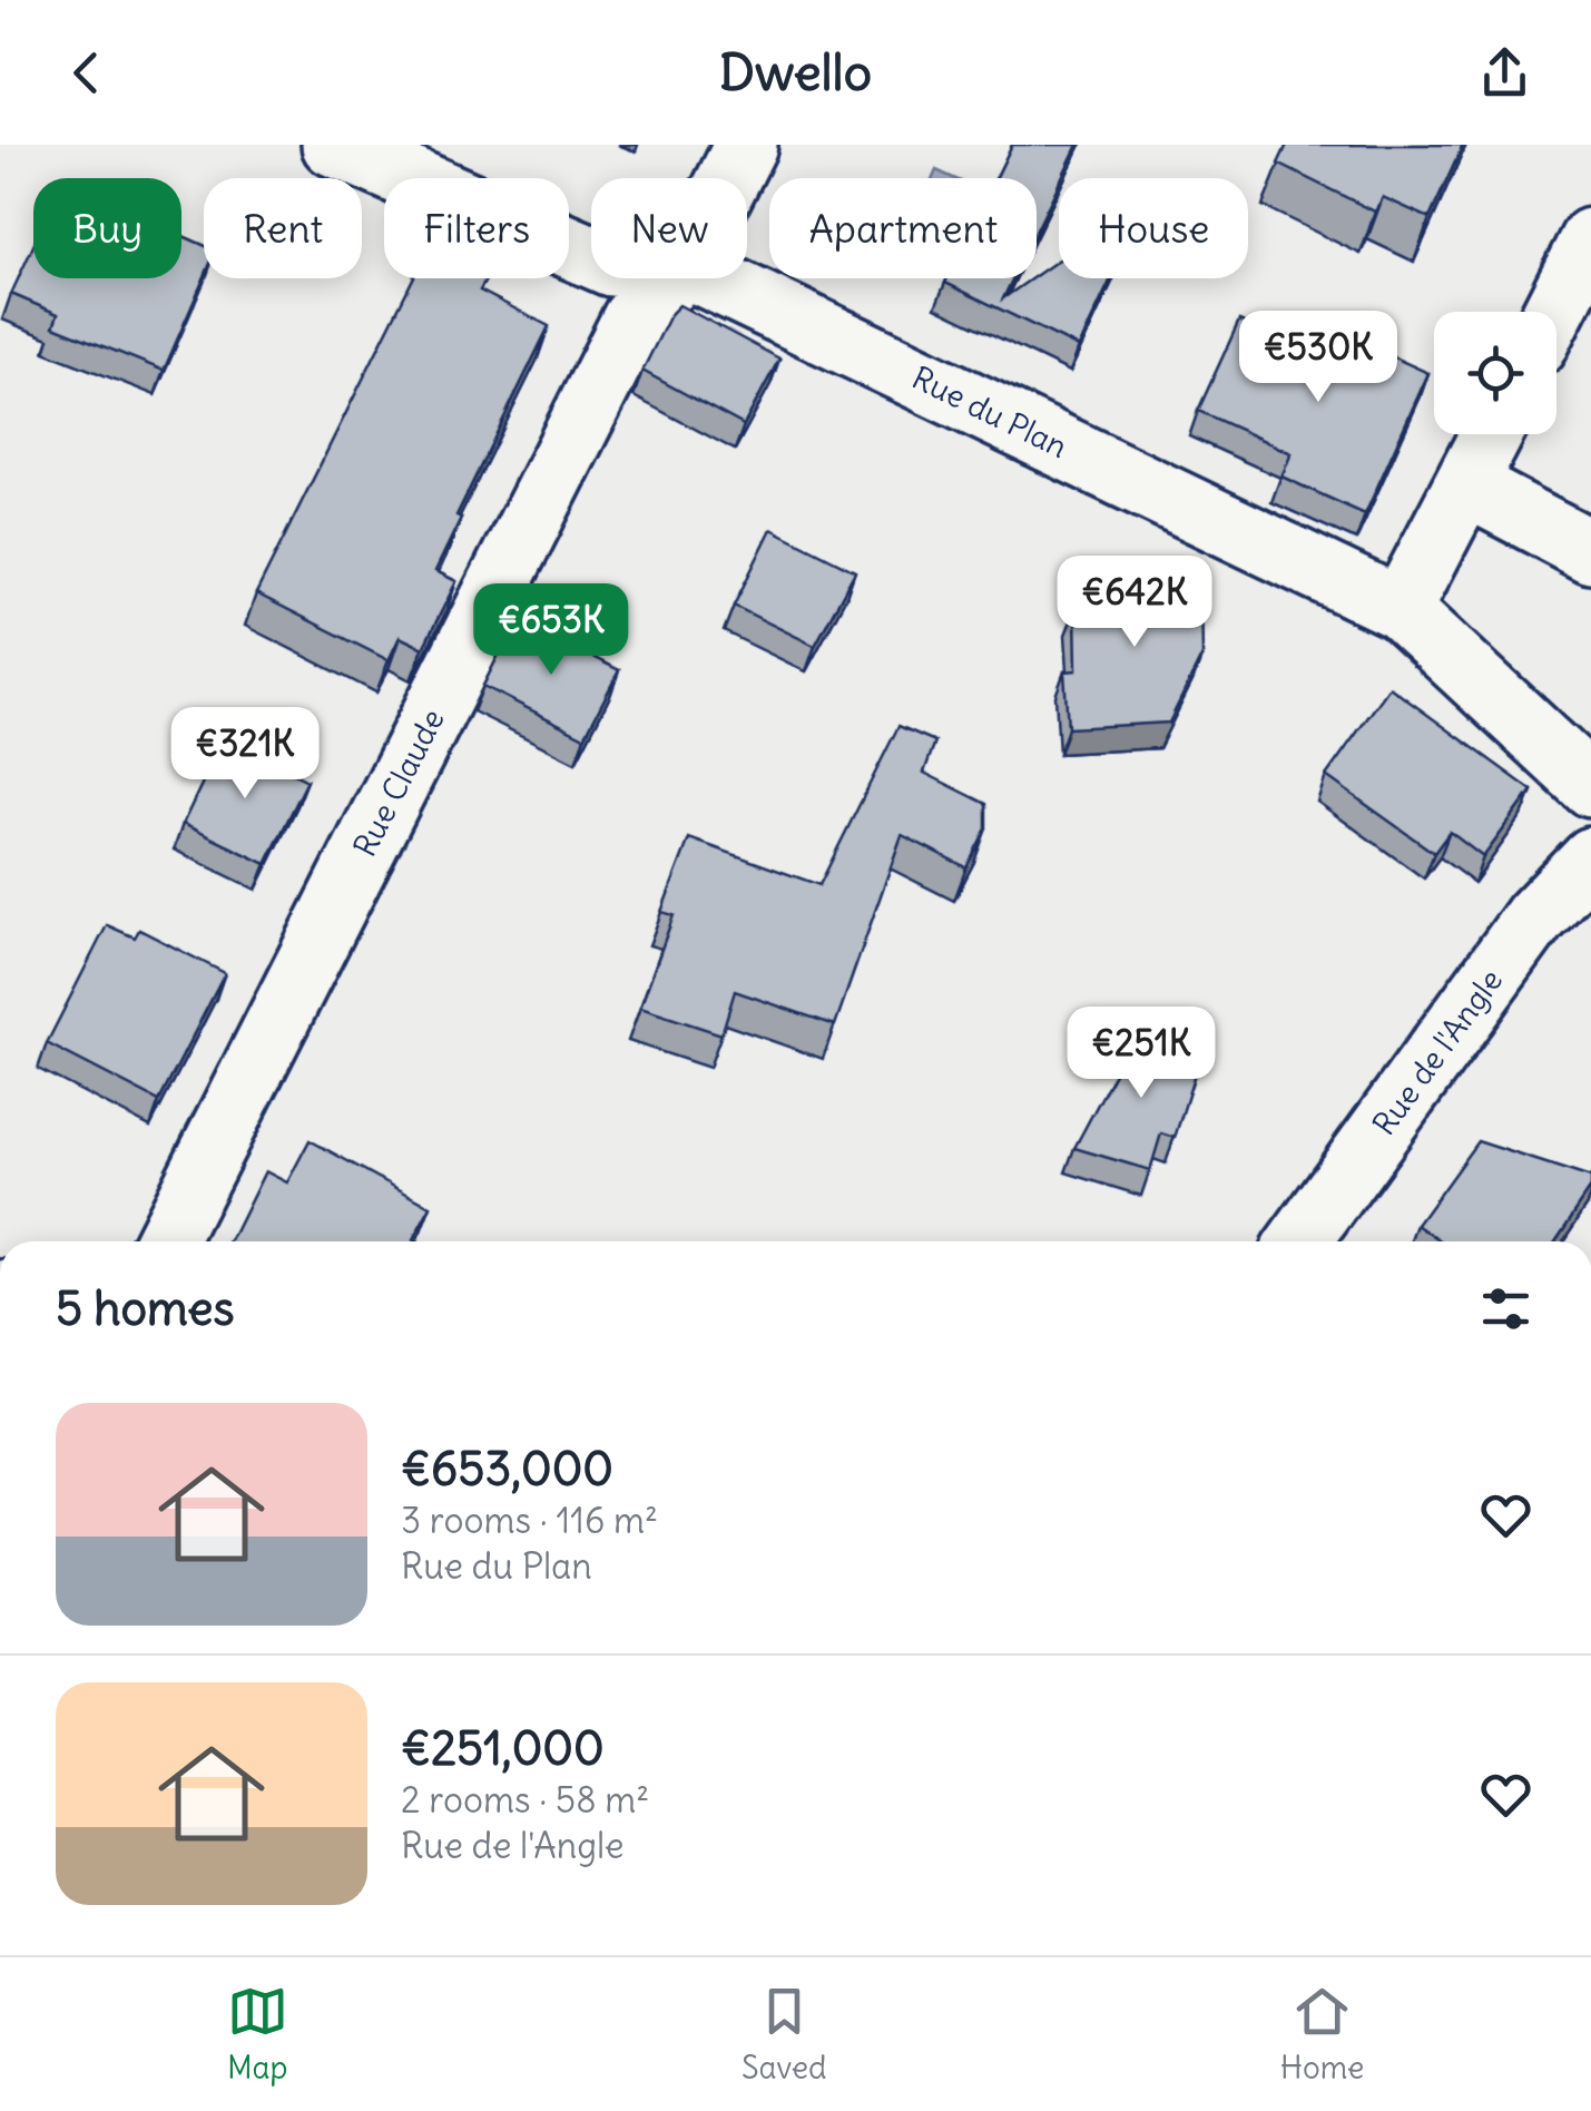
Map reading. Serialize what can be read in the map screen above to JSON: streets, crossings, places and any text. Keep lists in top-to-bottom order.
{
  "streets": {
    "street": ["Rue du Plan", "Rue Claude", "Rue de l'Angle"]
  },
  "page": {
    "header": "Dwello",
    "chip": [
      "Buy",
      "Rent",
      "Filters",
      "New",
      "Apartment",
      "House"
    ],
    "price": [
      "€530K",
      "€642K",
      "€653K",
      "€321K",
      "€251K"
    ],
    "heading": "5 homes",
    "list": [
      {
        "name": "€653,000",
        "note": "3 rooms · 116 m² · Rue du Plan"
      },
      {
        "name": "€251,000",
        "note": "2 rooms · 58 m² · Rue de l'Angle"
      }
    ],
    "tabs": ["Map", "Saved", "Home"]
  }
}
